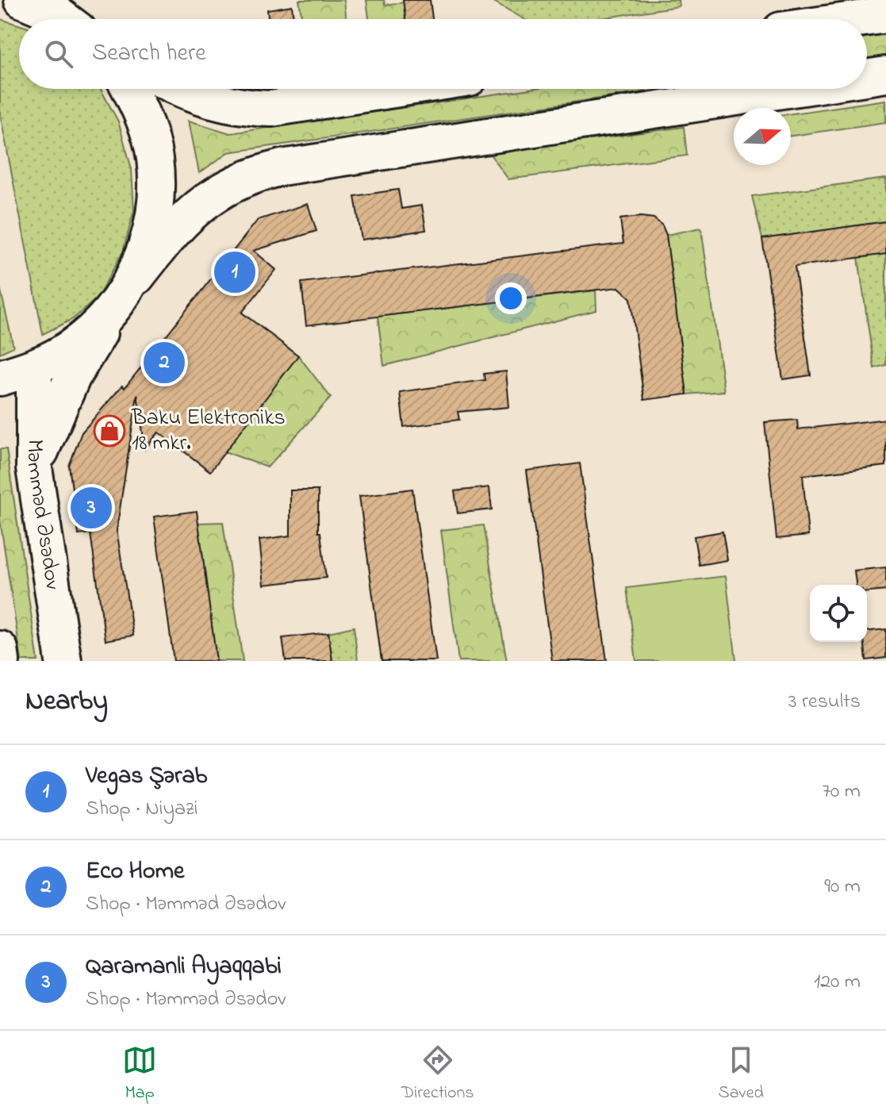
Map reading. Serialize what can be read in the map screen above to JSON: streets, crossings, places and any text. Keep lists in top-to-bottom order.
{
  "streets": {
    "main road": ["Məmməd Əsədov"]
  },
  "places": {
    "shop": ["Baku Elektroniks 18 mkr."]
  },
  "north": "right",
  "page": {
    "search": "Search here",
    "pins": ["1", "2", "3"],
    "heading": ["Nearby", "3 results"],
    "list": [
      {
        "mark": "1",
        "name": "Vegas Şərab",
        "note": "Shop · Niyazi",
        "value": "70 m"
      },
      {
        "mark": "2",
        "name": "Eco Home",
        "note": "Shop · Məmməd Əsədov",
        "value": "90 m"
      },
      {
        "mark": "3",
        "name": "Qaramanli Ayaqqabi",
        "note": "Shop · Məmməd Əsədov",
        "value": "120 m"
      }
    ],
    "nav": ["Map", "Directions", "Saved"]
  }
}
